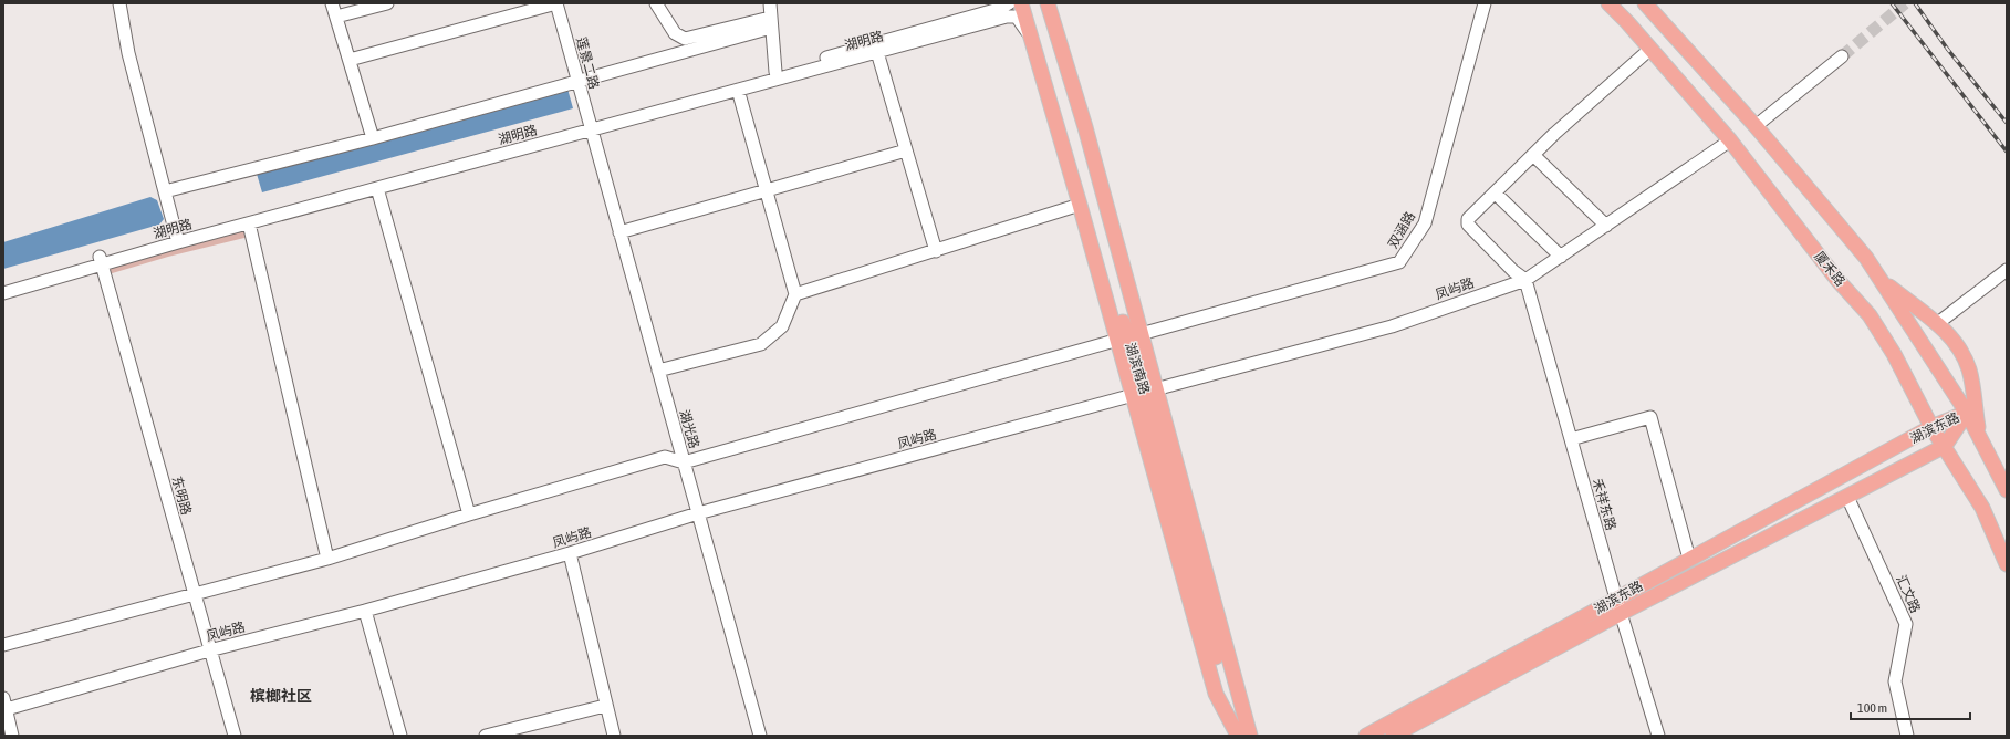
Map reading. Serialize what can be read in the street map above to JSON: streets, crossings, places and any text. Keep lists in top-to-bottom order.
{
  "streets": {
    "main road": ["厦禾路", "湖滨南路", "湖滨东路"],
    "street": [
      "湖明路",
      "莲景二路",
      "双涵路",
      "凤屿路",
      "湖光路",
      "东明路",
      "禾祥东路",
      "汇文路"
    ]
  },
  "crossings": [
    ["湖明路", "莲景二路"],
    ["湖明路", "湖光路"],
    ["湖明路", "东明路"],
    ["莲景二路", "湖光路"],
    ["双涵路", "湖滨南路"],
    ["双涵路", "湖光路"],
    ["厦禾路", "凤屿路"],
    ["厦禾路", "湖滨东路"],
    ["凤屿路", "湖滨南路"],
    ["凤屿路", "湖光路"],
    ["凤屿路", "东明路"],
    ["凤屿路", "禾祥东路"],
    ["湖滨东路", "禾祥东路"],
    ["湖滨东路", "汇文路"]
  ],
  "districts": ["槟榔社区"],
  "scale_bar": "100 m"
}
